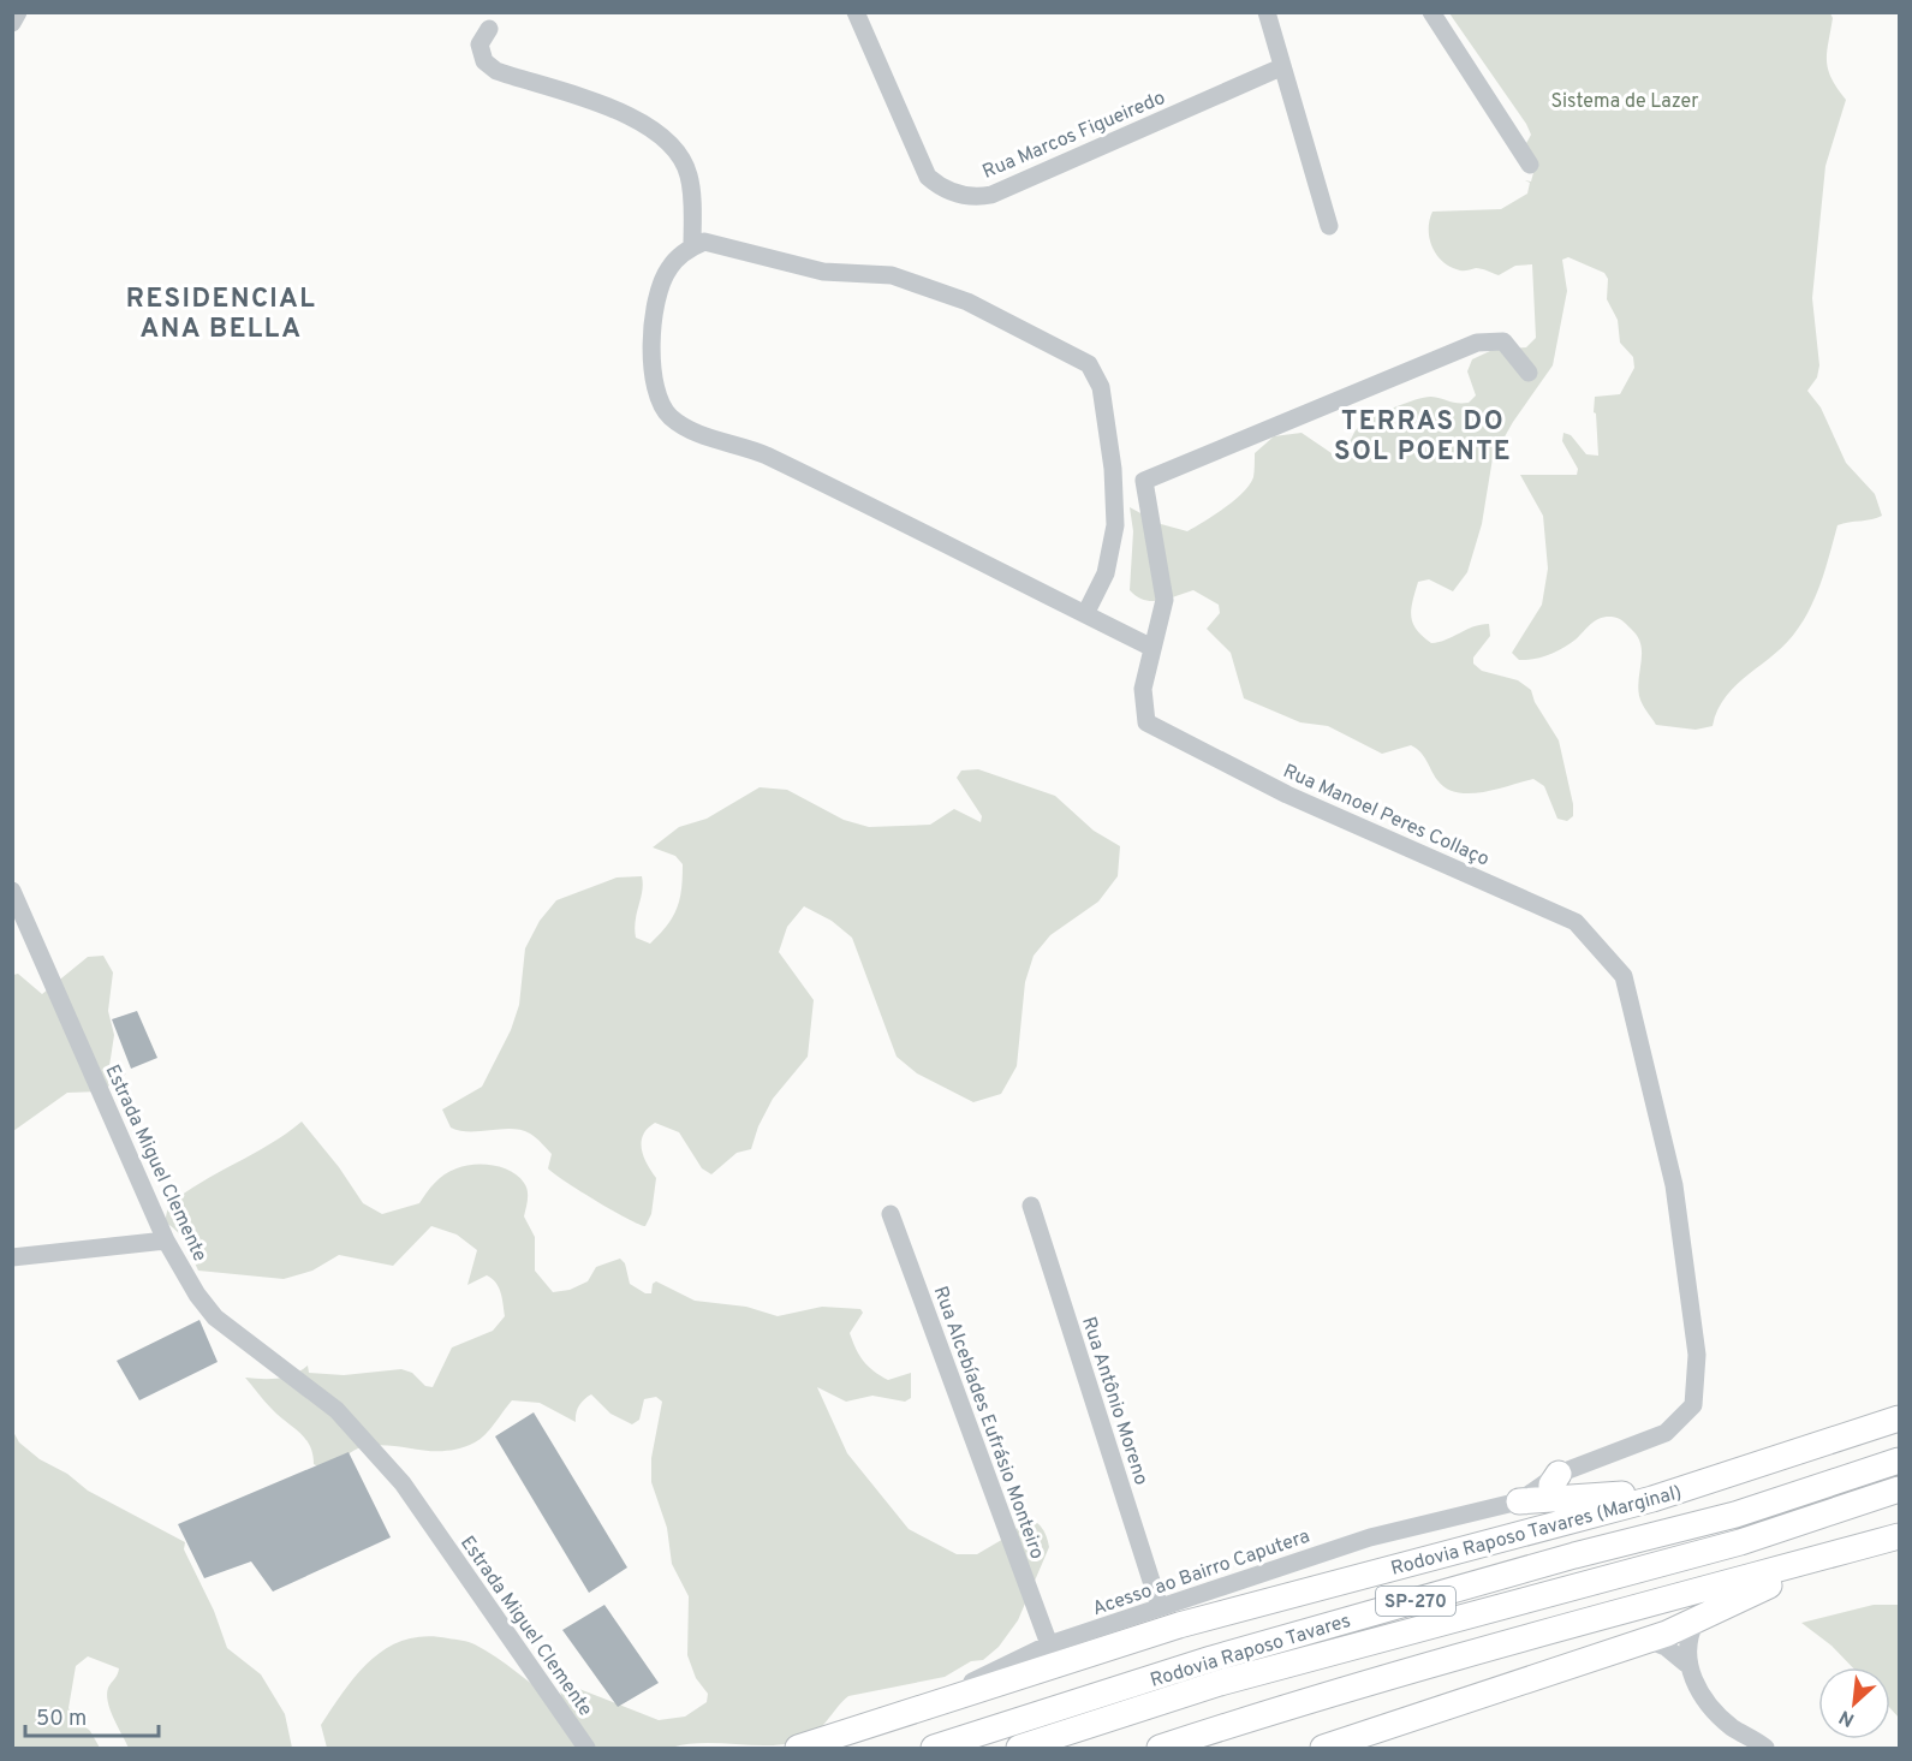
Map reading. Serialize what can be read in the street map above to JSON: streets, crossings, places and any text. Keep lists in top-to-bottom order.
{
  "streets": {
    "highway": ["Rodovia Raposo Tavares (Marginal)", "SP-270", "Rodovia Raposo Tavares"],
    "street": [
      "Rua Marcos Figueiredo",
      "Rua Manoel Peres Collaço",
      "Estrada Miguel Clemente",
      "Rua Antônio Moreno",
      "Rua Alcebíades Eufrásio Monteiro",
      "Acesso ao Bairro Caputera"
    ]
  },
  "crossings": [
    ["Rua Manoel Peres Collaço", "Acesso ao Bairro Caputera"],
    ["Rua Antônio Moreno", "Acesso ao Bairro Caputera"],
    ["Rua Alcebíades Eufrásio Monteiro", "Acesso ao Bairro Caputera"],
    ["Rodovia Raposo Tavares (Marginal)", "Acesso ao Bairro Caputera"]
  ],
  "districts": ["RESIDENCIAL ANA BELLA", "TERRAS DO SOL POENTE"],
  "parks": ["Sistema de Lazer"],
  "scale_bar": "50 m",
  "north": "bottom left"
}
